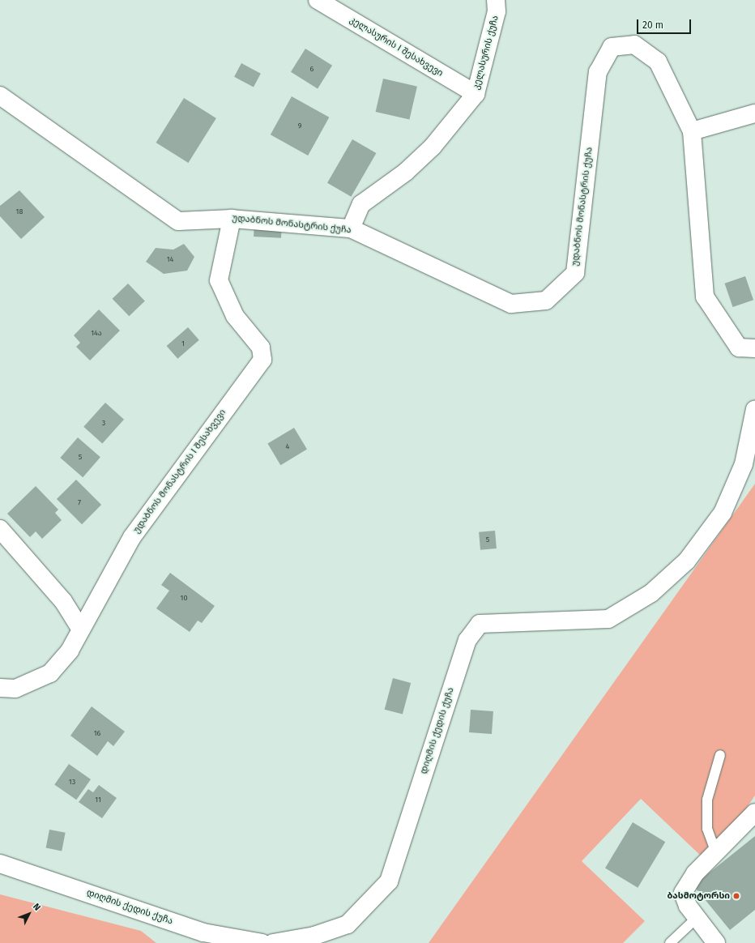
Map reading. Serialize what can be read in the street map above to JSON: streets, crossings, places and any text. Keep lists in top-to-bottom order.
{
  "streets": {
    "street": [
      "კელასურის I შესახვევი",
      "კელასურის ქუჩა",
      "უდაბნოს მონასტრის ქუჩა",
      "უდაბნოს მონასტრის I შესახვევი",
      "დიღმის ქედის ქუჩა"
    ]
  },
  "crossings": [
    ["კელასურის I შესახვევი", "კელასურის ქუჩა"],
    ["კელასურის ქუჩა", "უდაბნოს მონასტრის ქუჩა"],
    ["უდაბნოს მონასტრის ქუჩა", "უდაბნოს მონასტრის I შესახვევი"]
  ],
  "places": ["ბასმოტორსი"],
  "house_numbers": [
    "6",
    "9",
    "18",
    "14",
    "14ა",
    "1",
    "3",
    "4",
    "5",
    "7",
    "5",
    "10",
    "16",
    "13",
    "11"
  ],
  "scale_bar": "20 m",
  "north": "top right"
}
